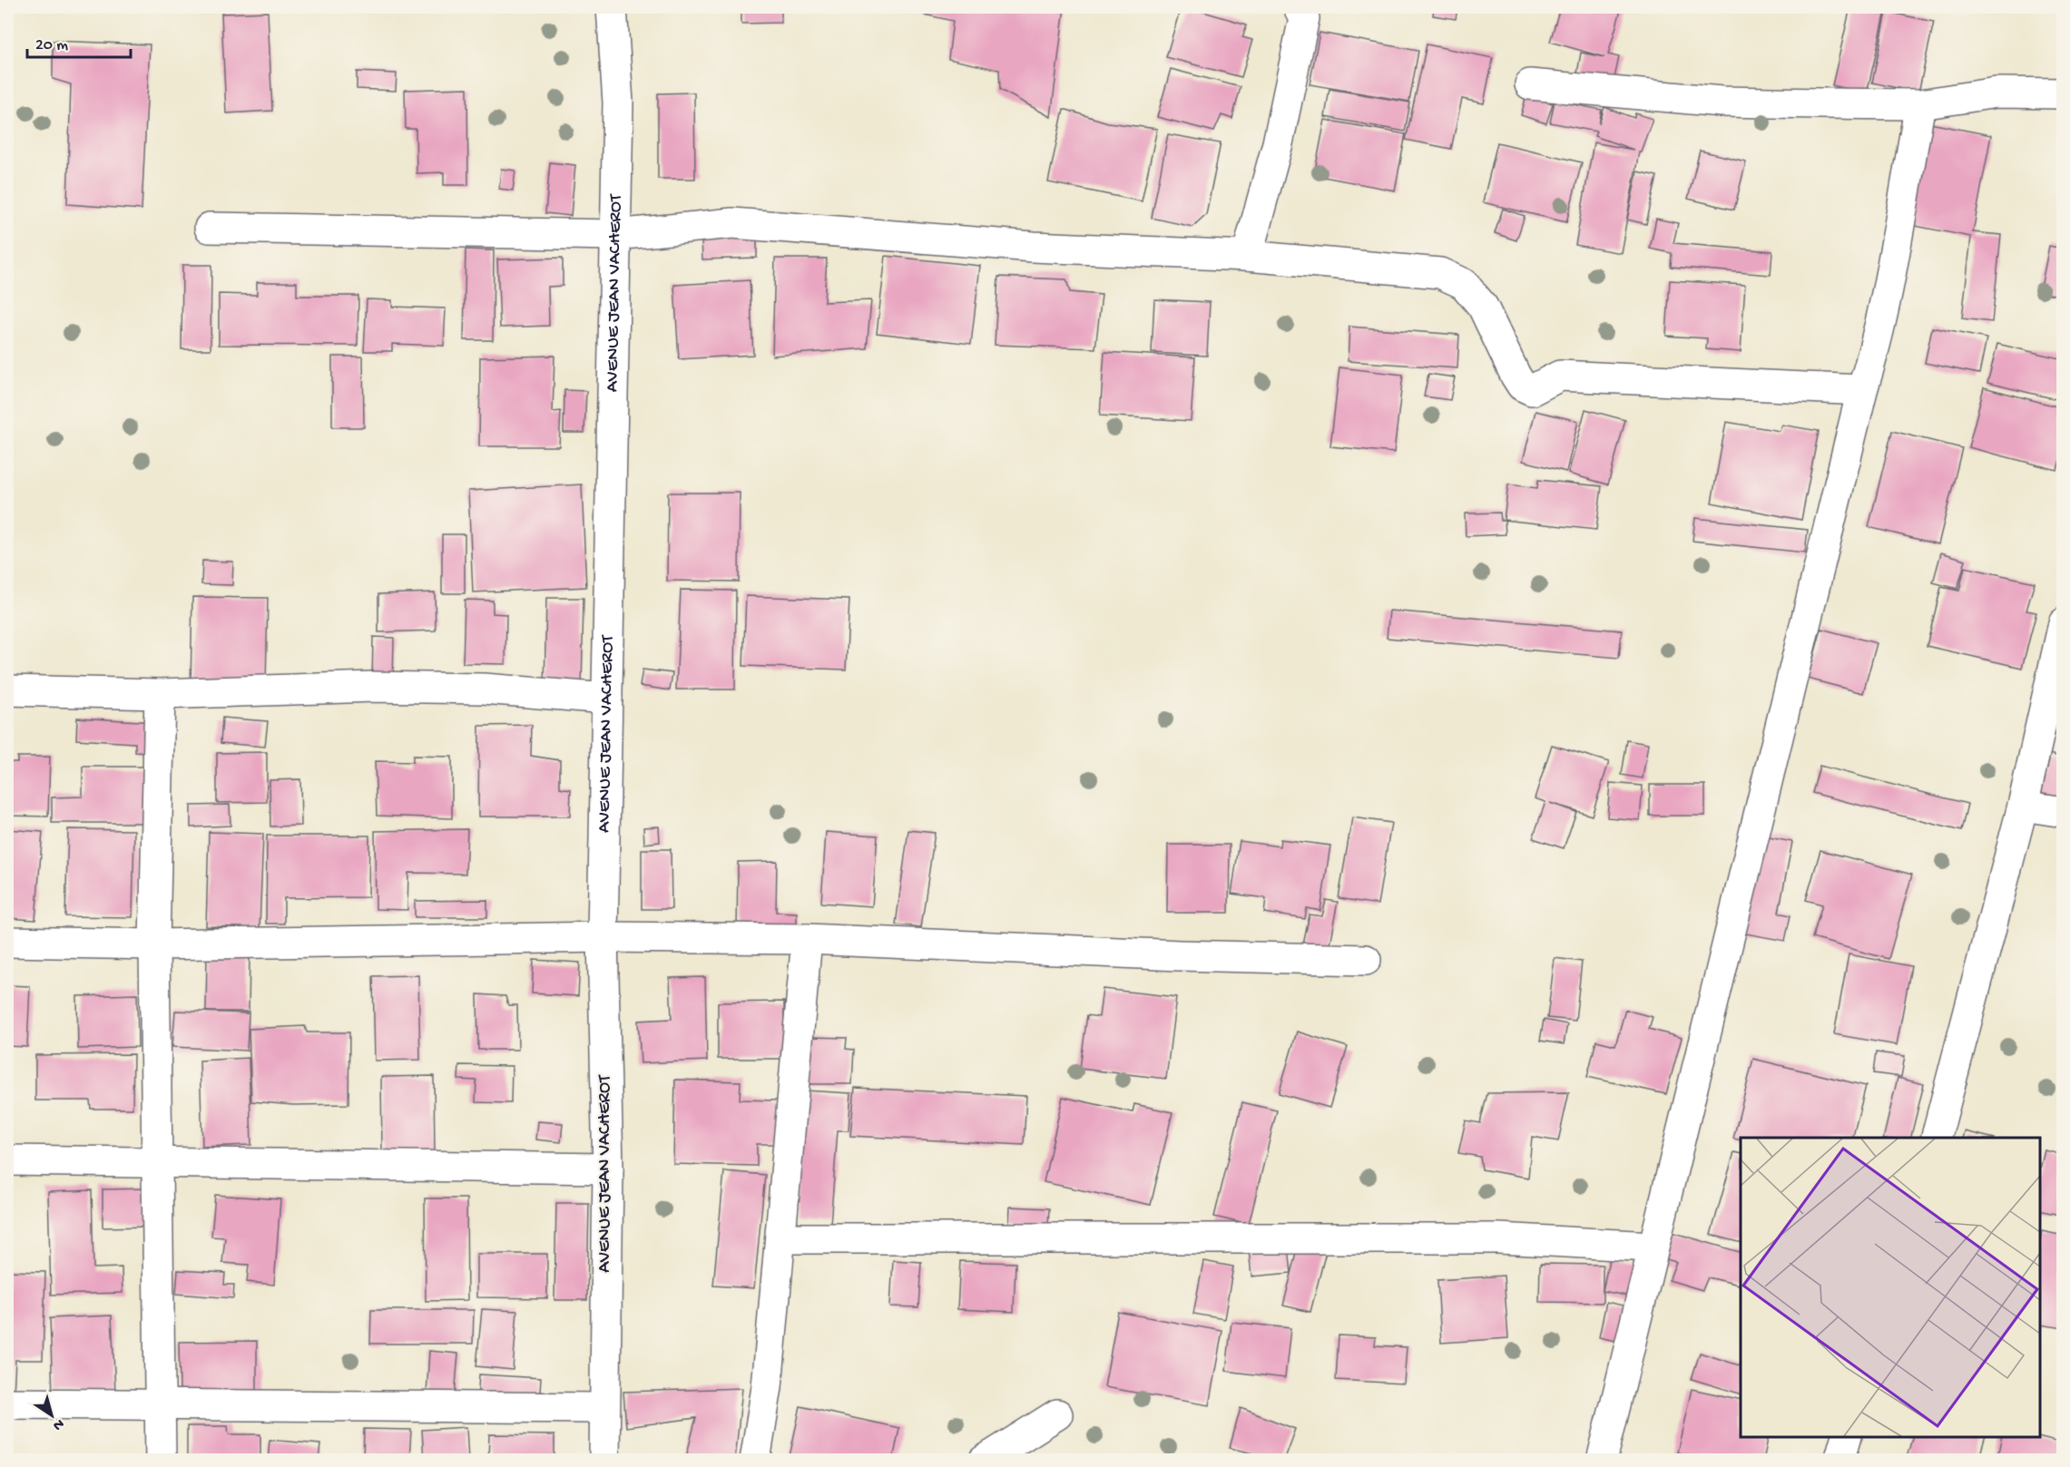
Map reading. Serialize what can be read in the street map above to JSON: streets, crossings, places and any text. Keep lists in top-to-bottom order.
{
  "streets": {
    "street": ["AVENUE JEAN VACHEROT"]
  },
  "scale_bar": "20 m",
  "north": "bottom right"
}
